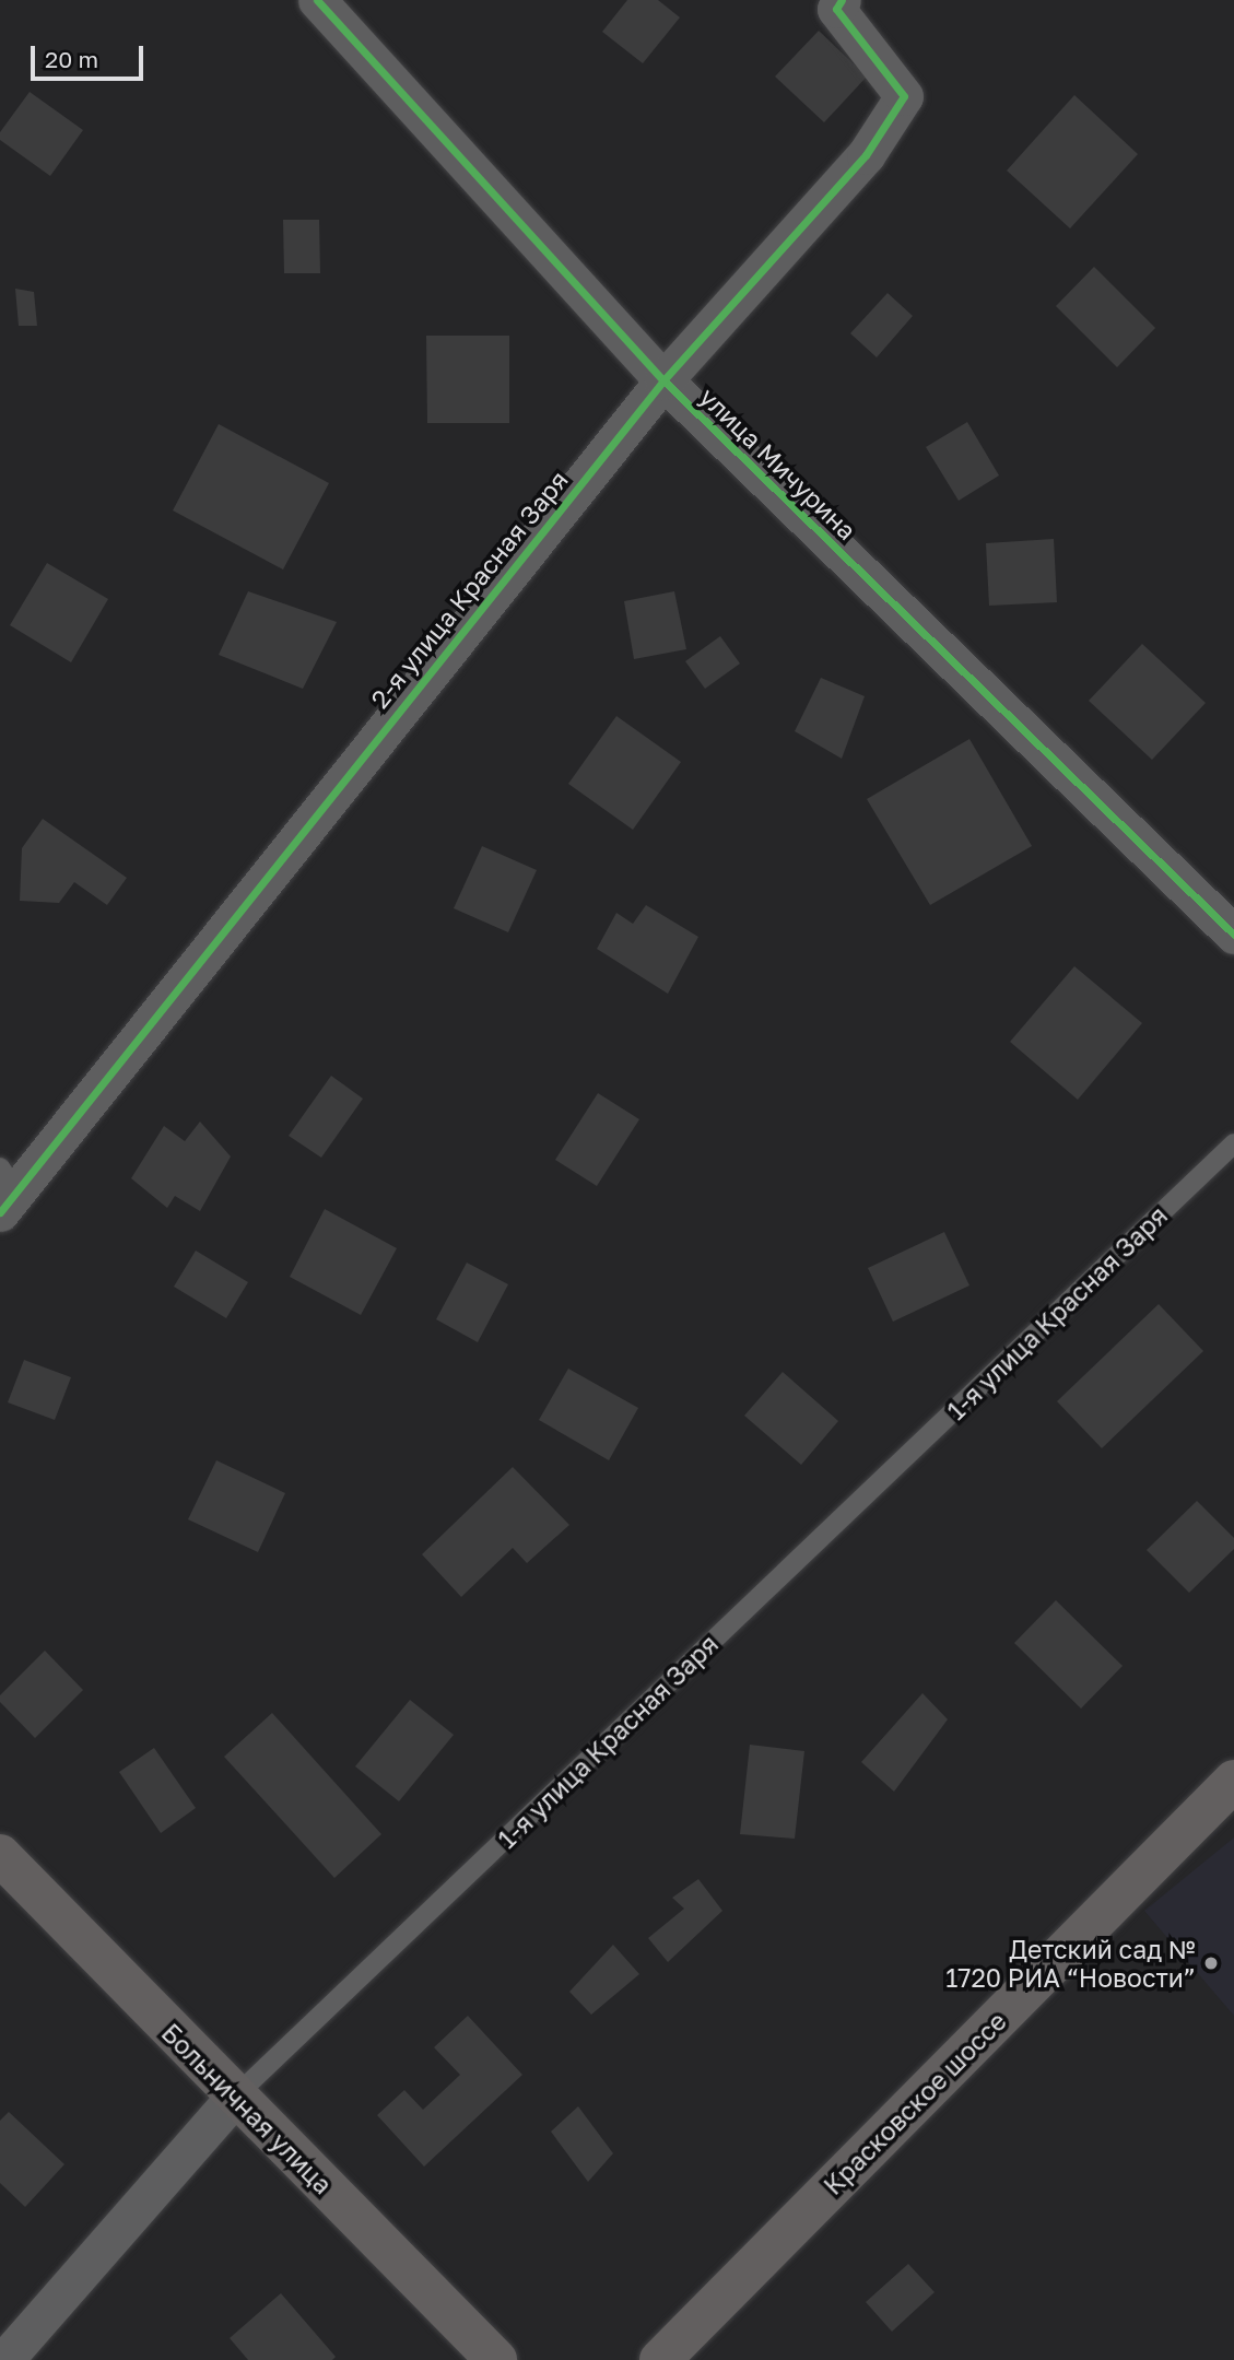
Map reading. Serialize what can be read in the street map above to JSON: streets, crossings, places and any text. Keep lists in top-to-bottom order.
{
  "streets": {
    "main road": ["Красковское шоссе", "Больничная улица"],
    "street": ["улица Мичурина", "2-я улица Красная Заря", "1-я улица Красная Заря"]
  },
  "crossings": [
    ["улица Мичурина", "2-я улица Красная Заря"],
    ["1-я улица Красная Заря", "Больничная улица"]
  ],
  "places": ["Детский сад № 1720 РИА “Новости”"],
  "scale_bar": "20 m"
}
